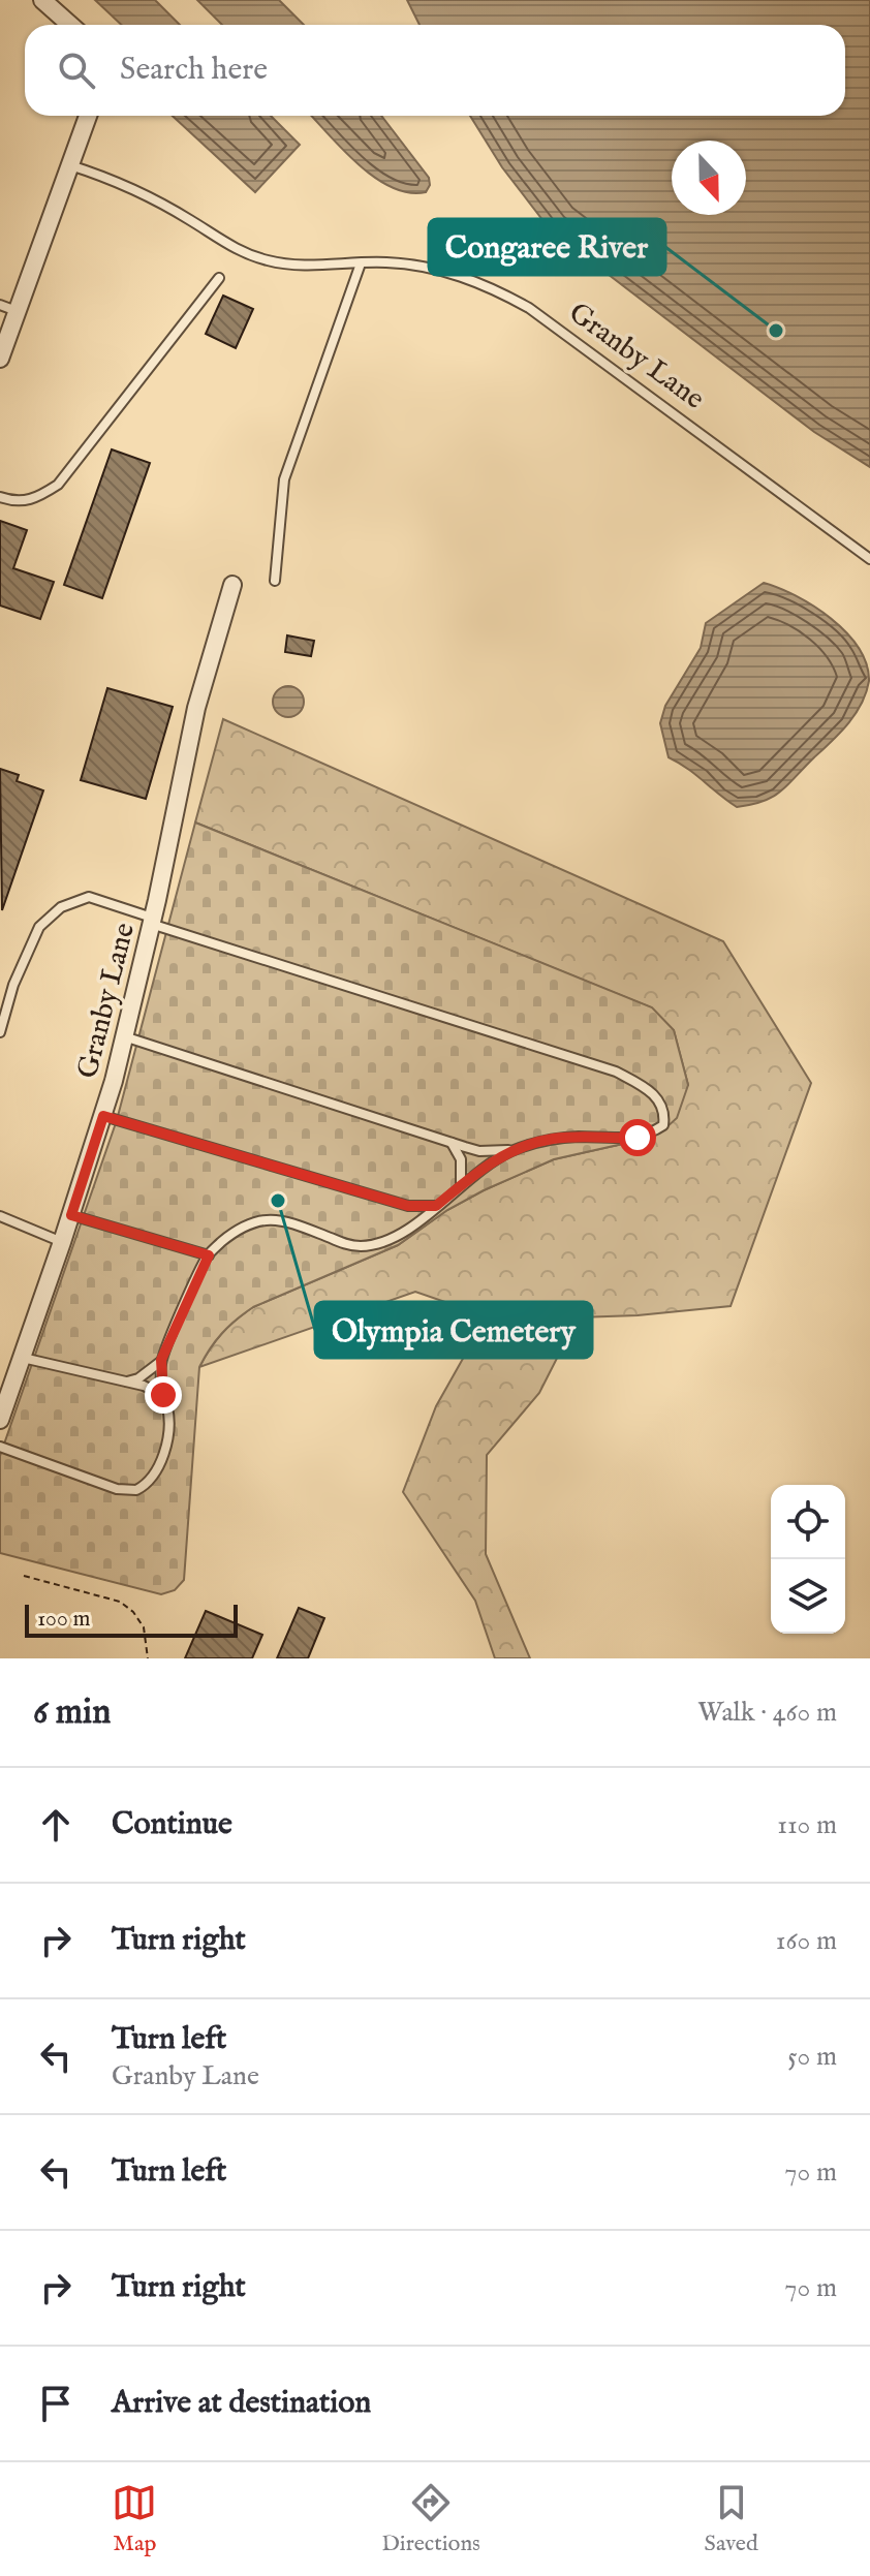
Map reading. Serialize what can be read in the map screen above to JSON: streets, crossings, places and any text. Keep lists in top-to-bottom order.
{
  "streets": {
    "street": ["Granby Lane"]
  },
  "places": ["Congaree River", "Olympia Cemetery"],
  "scale_bar": "100 m",
  "north": "bottom",
  "page": {
    "search": "Search here",
    "scale": "100 m",
    "heading": ["6 min", "Walk · 460 m"],
    "list": [
      ["Continue", "110 m"],
      ["Turn right", "160 m"],
      ["Turn left", "Granby Lane", "50 m"],
      ["Turn left", "70 m"],
      ["Turn right", "70 m"],
      "Arrive at destination"
    ],
    "nav": ["Map", "Directions", "Saved"]
  }
}
